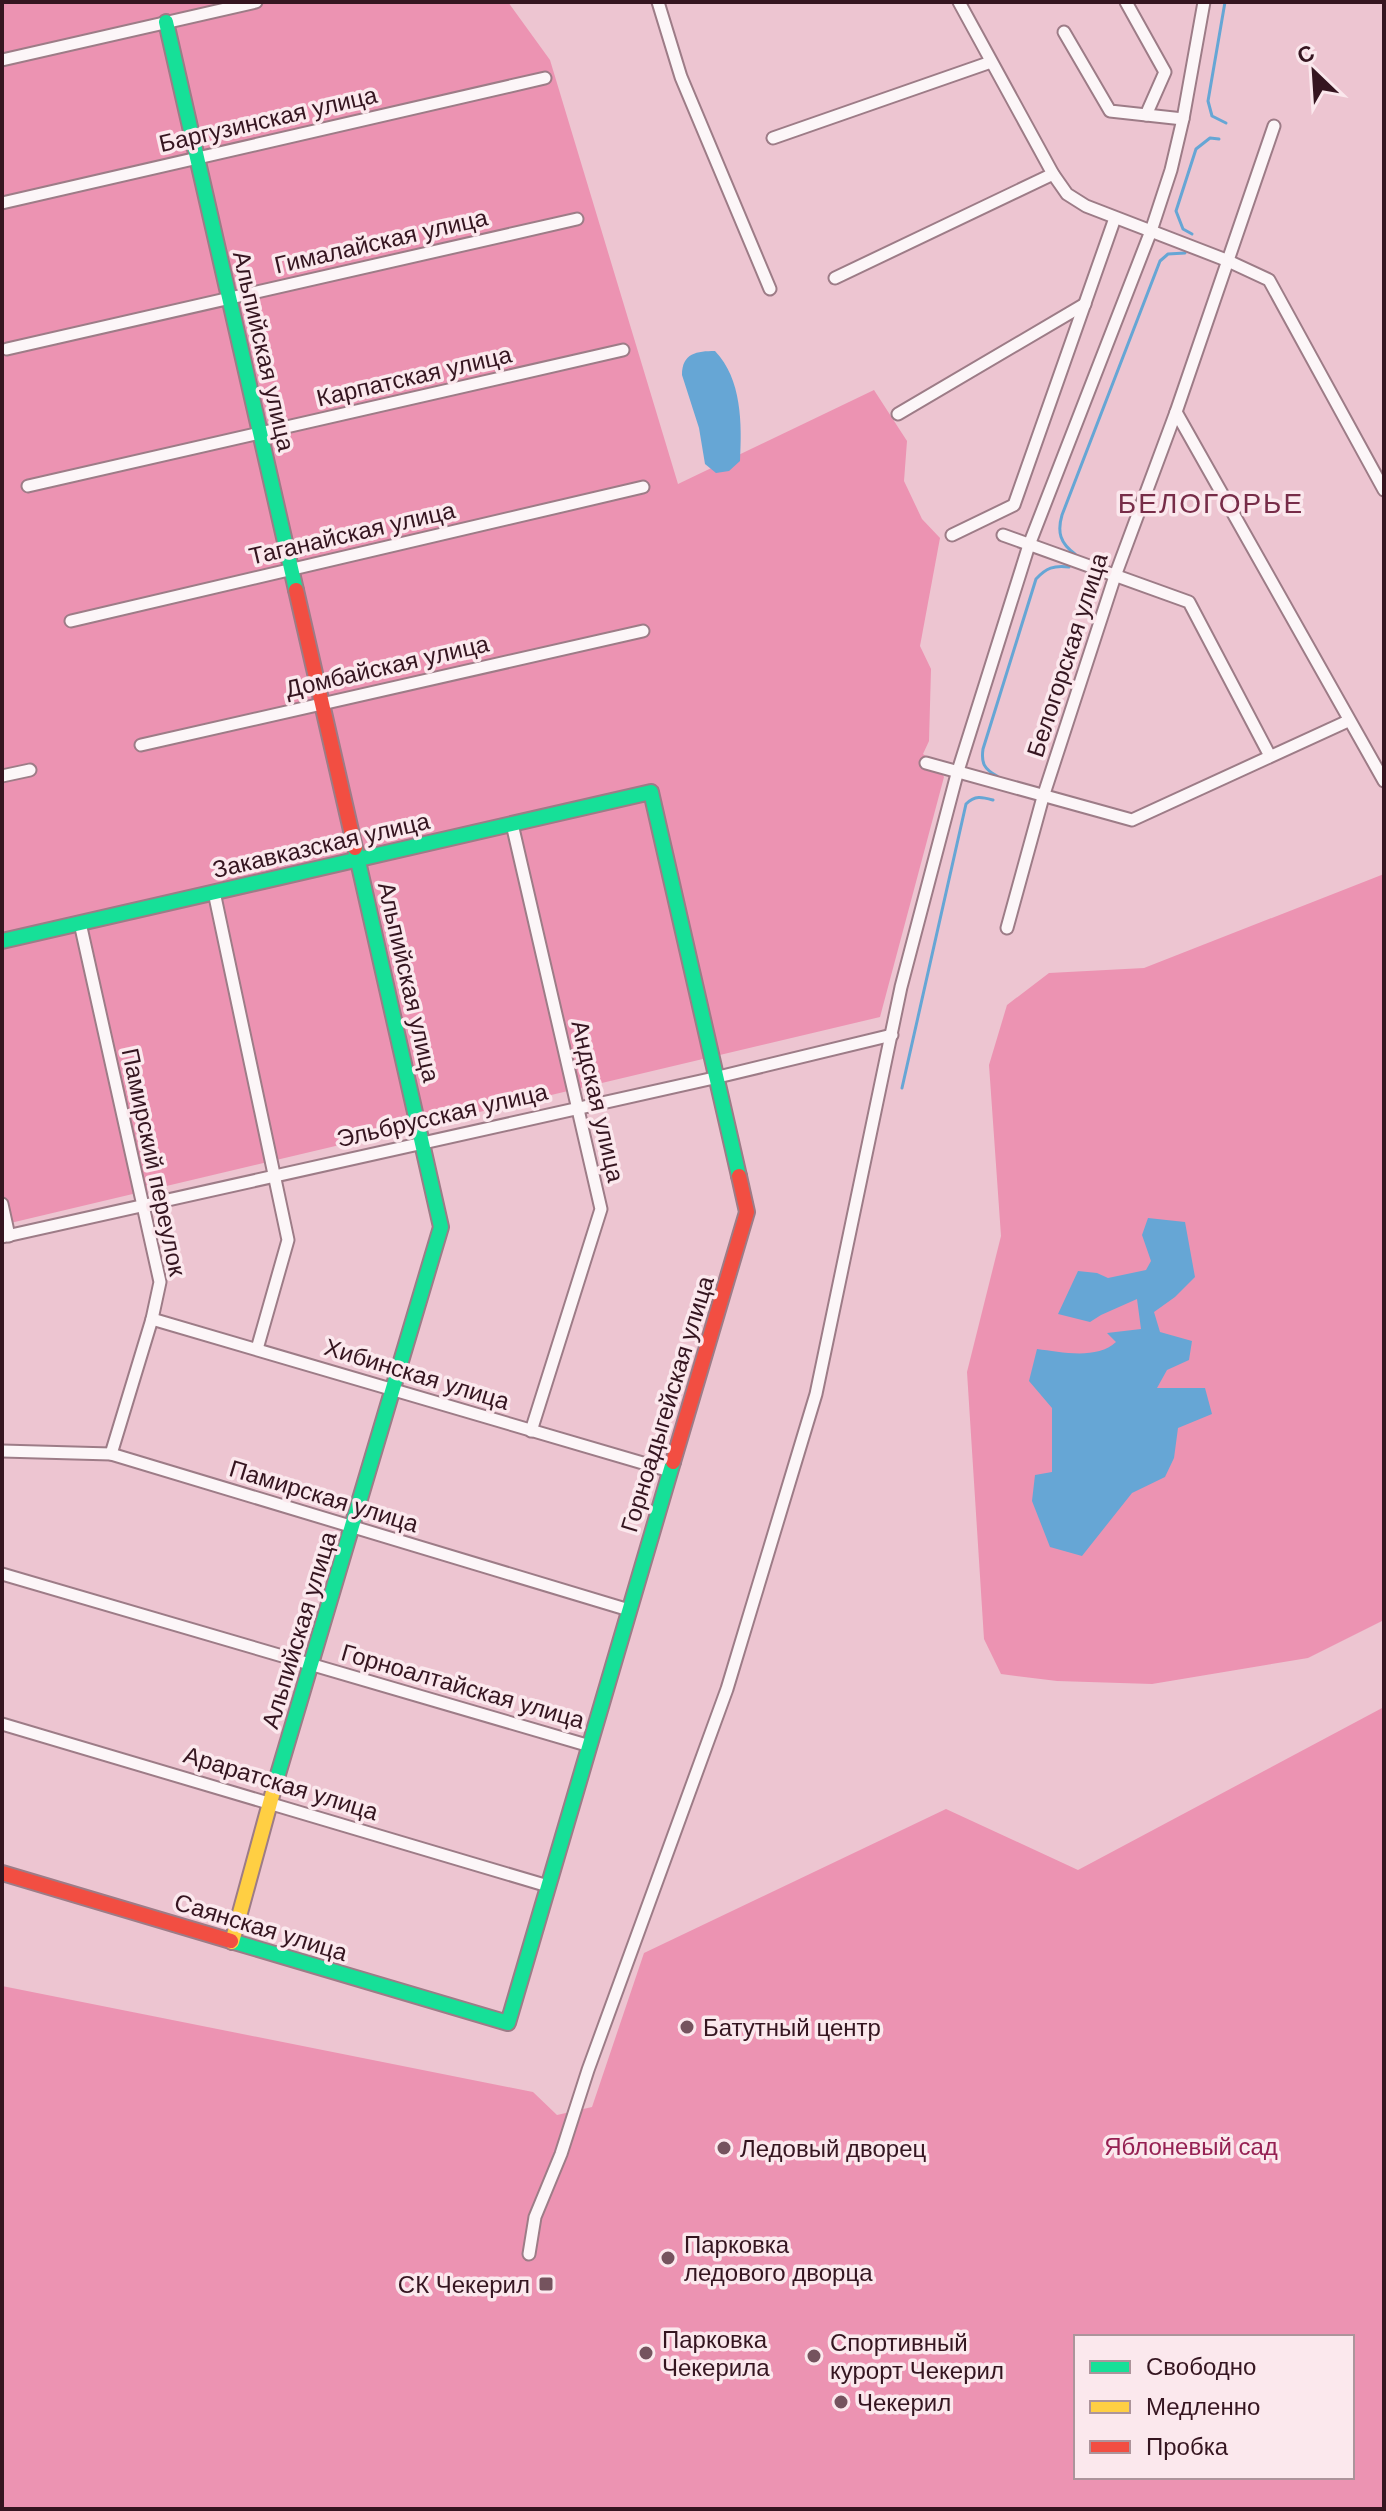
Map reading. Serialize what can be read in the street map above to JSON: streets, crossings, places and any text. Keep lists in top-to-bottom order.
{
  "streets": {
    "street": [
      "Баргузинская улица",
      "Гималайская улица",
      "Альпийская улица",
      "Карпатская улица",
      "Таганайская улица",
      "Белогорская улица",
      "Домбайская улица",
      "Закавказская улица",
      "Андская улица",
      "Эльбрусская улица",
      "Памирский переулок",
      "Хибинская улица",
      "Горноадыгейская улица",
      "Памирская улица",
      "Горноалтайская улица",
      "Араратская улица",
      "Саянская улица"
    ]
  },
  "crossings": [
    ["Баргузинская улица", "Альпийская улица"],
    ["Гималайская улица", "Альпийская улица"],
    ["Альпийская улица", "Карпатская улица"],
    ["Альпийская улица", "Таганайская улица"],
    ["Альпийская улица", "Домбайская улица"],
    ["Альпийская улица", "Закавказская улица"],
    ["Альпийская улица", "Эльбрусская улица"],
    ["Альпийская улица", "Хибинская улица"],
    ["Альпийская улица", "Памирская улица"],
    ["Альпийская улица", "Горноалтайская улица"],
    ["Альпийская улица", "Араратская улица"],
    ["Альпийская улица", "Саянская улица"],
    ["Закавказская улица", "Андская улица"],
    ["Закавказская улица", "Памирский переулок"],
    ["Закавказская улица", "Горноадыгейская улица"],
    ["Андская улица", "Эльбрусская улица"],
    ["Андская улица", "Хибинская улица"],
    ["Эльбрусская улица", "Памирский переулок"],
    ["Эльбрусская улица", "Горноадыгейская улица"],
    ["Памирский переулок", "Хибинская улица"],
    ["Памирский переулок", "Памирская улица"],
    ["Хибинская улица", "Горноадыгейская улица"],
    ["Горноадыгейская улица", "Памирская улица"],
    ["Горноадыгейская улица", "Горноалтайская улица"],
    ["Горноадыгейская улица", "Араратская улица"],
    ["Горноадыгейская улица", "Саянская улица"]
  ],
  "districts": ["БЕЛОГОРЬЕ"],
  "parks": ["Яблоневый сад"],
  "places": {
    "other": [
      "Батутный центр",
      "Ледовый дворец",
      "Парковка ледового дворца",
      "Парковка Чекерила",
      "Спортивный курорт Чекерил",
      "Чекерил"
    ],
    "transit": ["СК Чекерил"]
  },
  "legend": ["Свободно", "Медленно", "Пробка"],
  "north": "top left"
}
